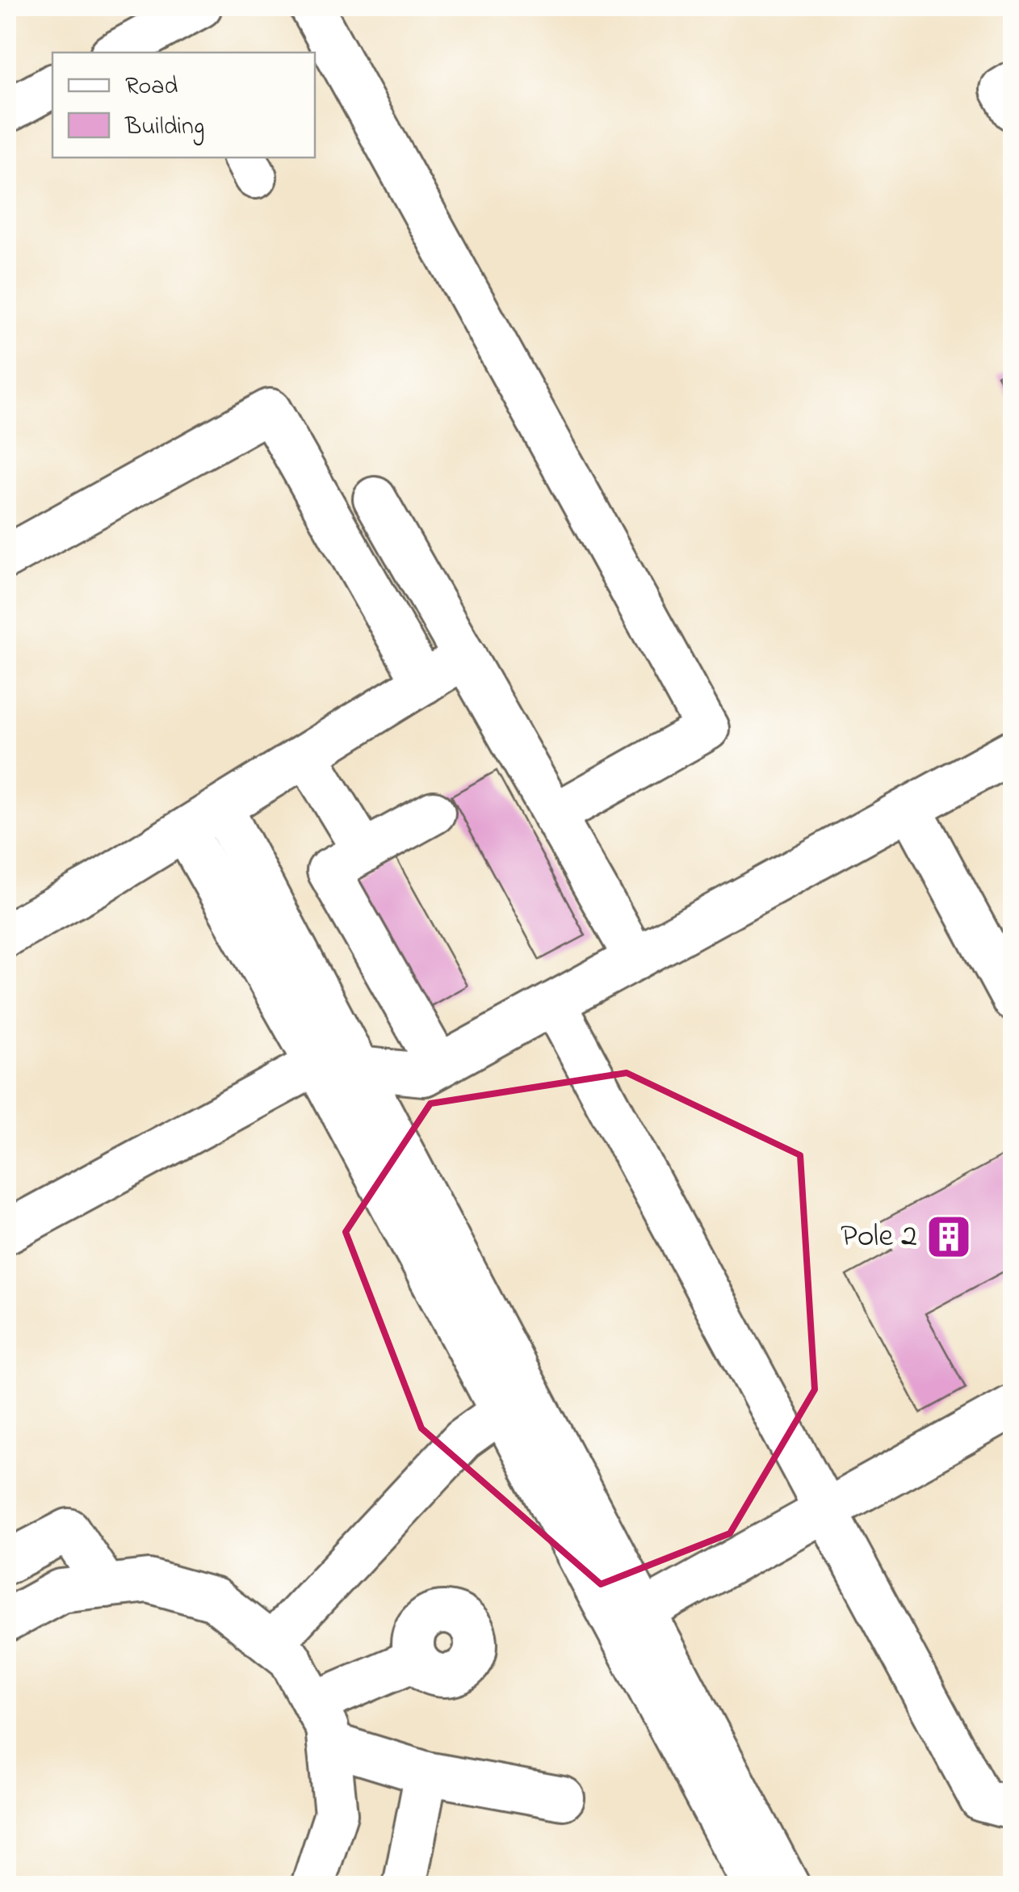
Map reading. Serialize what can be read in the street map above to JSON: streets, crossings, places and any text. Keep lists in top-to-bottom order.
{
  "places": {
    "building": ["Pole 2"]
  },
  "legend": ["Road", "Building"]
}
